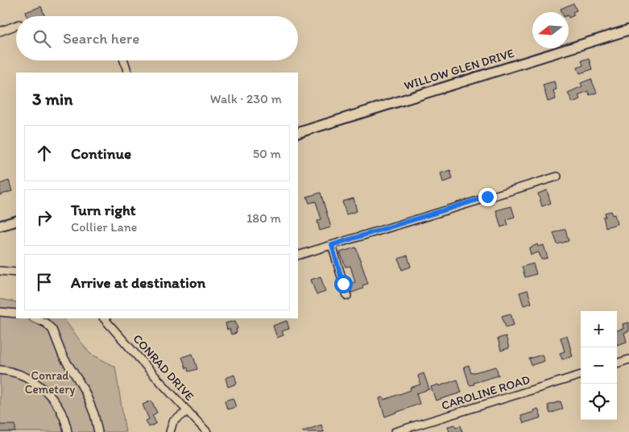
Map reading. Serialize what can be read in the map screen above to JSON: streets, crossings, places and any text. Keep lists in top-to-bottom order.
{
  "streets": {
    "main road": ["WILLOW GLEN DRIVE"],
    "street": ["CONRAD DRIVE", "CAROLINE ROAD"]
  },
  "parks": ["Conrad Cemetery"],
  "north": "left",
  "page": {
    "search": "Search here",
    "heading": ["3 min", "Walk · 230 m"],
    "list": [
      ["Continue", "50 m"],
      ["Turn right", "Collier Lane", "180 m"],
      "Arrive at destination"
    ],
    "map_buttons": ["+", "−"]
  }
}
